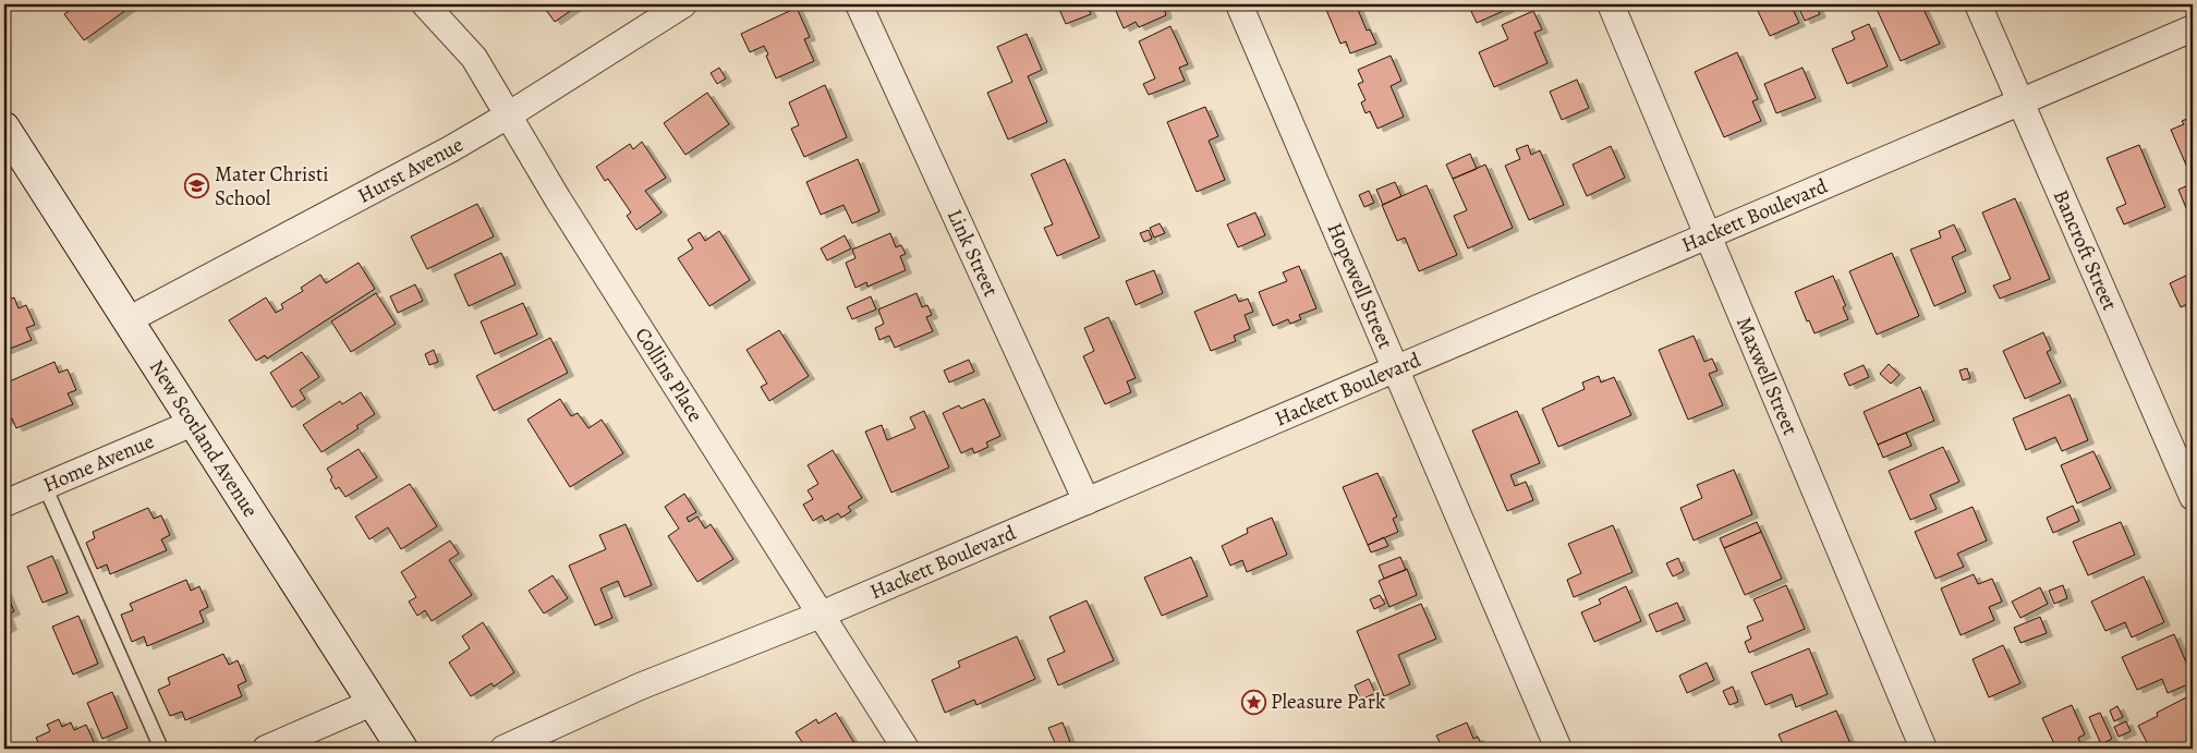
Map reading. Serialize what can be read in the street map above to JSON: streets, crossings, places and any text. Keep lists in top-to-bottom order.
{
  "streets": {
    "street": [
      "Hurst Avenue",
      "Hackett Boulevard",
      "Bancroft Street",
      "Link Street",
      "Hopewell Street",
      "Collins Place",
      "Maxwell Street",
      "New Scotland Avenue",
      "Home Avenue"
    ]
  },
  "crossings": [
    ["Hurst Avenue", "Collins Place"],
    ["Hurst Avenue", "New Scotland Avenue"],
    ["Hackett Boulevard", "Bancroft Street"],
    ["Hackett Boulevard", "Link Street"],
    ["Hackett Boulevard", "Hopewell Street"],
    ["Hackett Boulevard", "Collins Place"],
    ["Hackett Boulevard", "Maxwell Street"],
    ["New Scotland Avenue", "Home Avenue"]
  ],
  "places": {
    "school or university": ["Mater Christi School"],
    "place": ["Pleasure Park"]
  }
}
